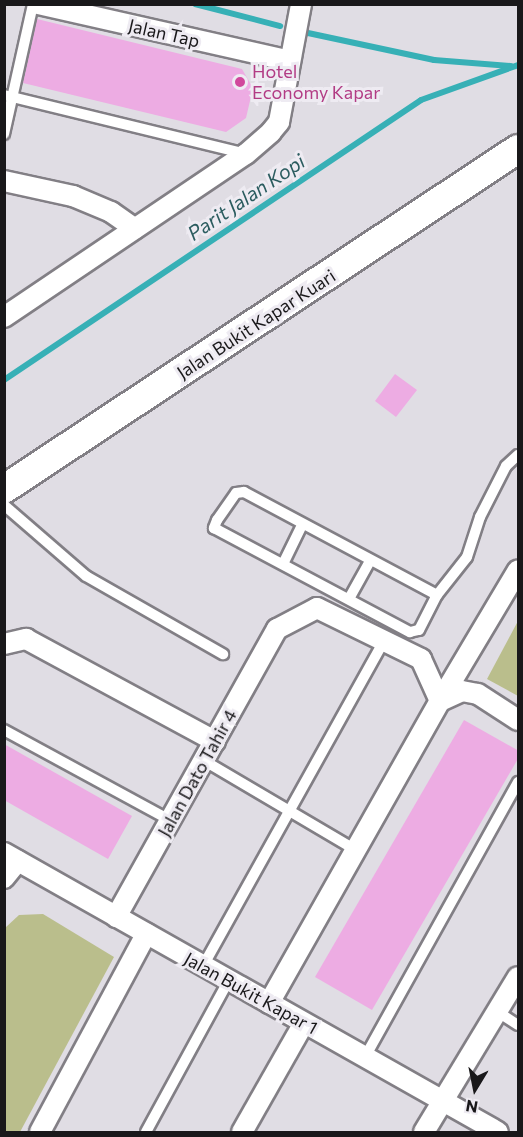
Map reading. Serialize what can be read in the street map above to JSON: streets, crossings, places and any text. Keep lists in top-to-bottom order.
{
  "streets": {
    "street": [
      "Jalan Tap",
      "Jalan Bukit Kapar Kuari",
      "Jalan Dato Tahir 4",
      "Jalan Bukit Kapar 1"
    ]
  },
  "crossings": [
    ["Jalan Dato Tahir 4", "Jalan Bukit Kapar 1"]
  ],
  "water": ["Parit Jalan Kopi"],
  "places": ["Hotel Economy Kapar"],
  "north": "bottom"
}
